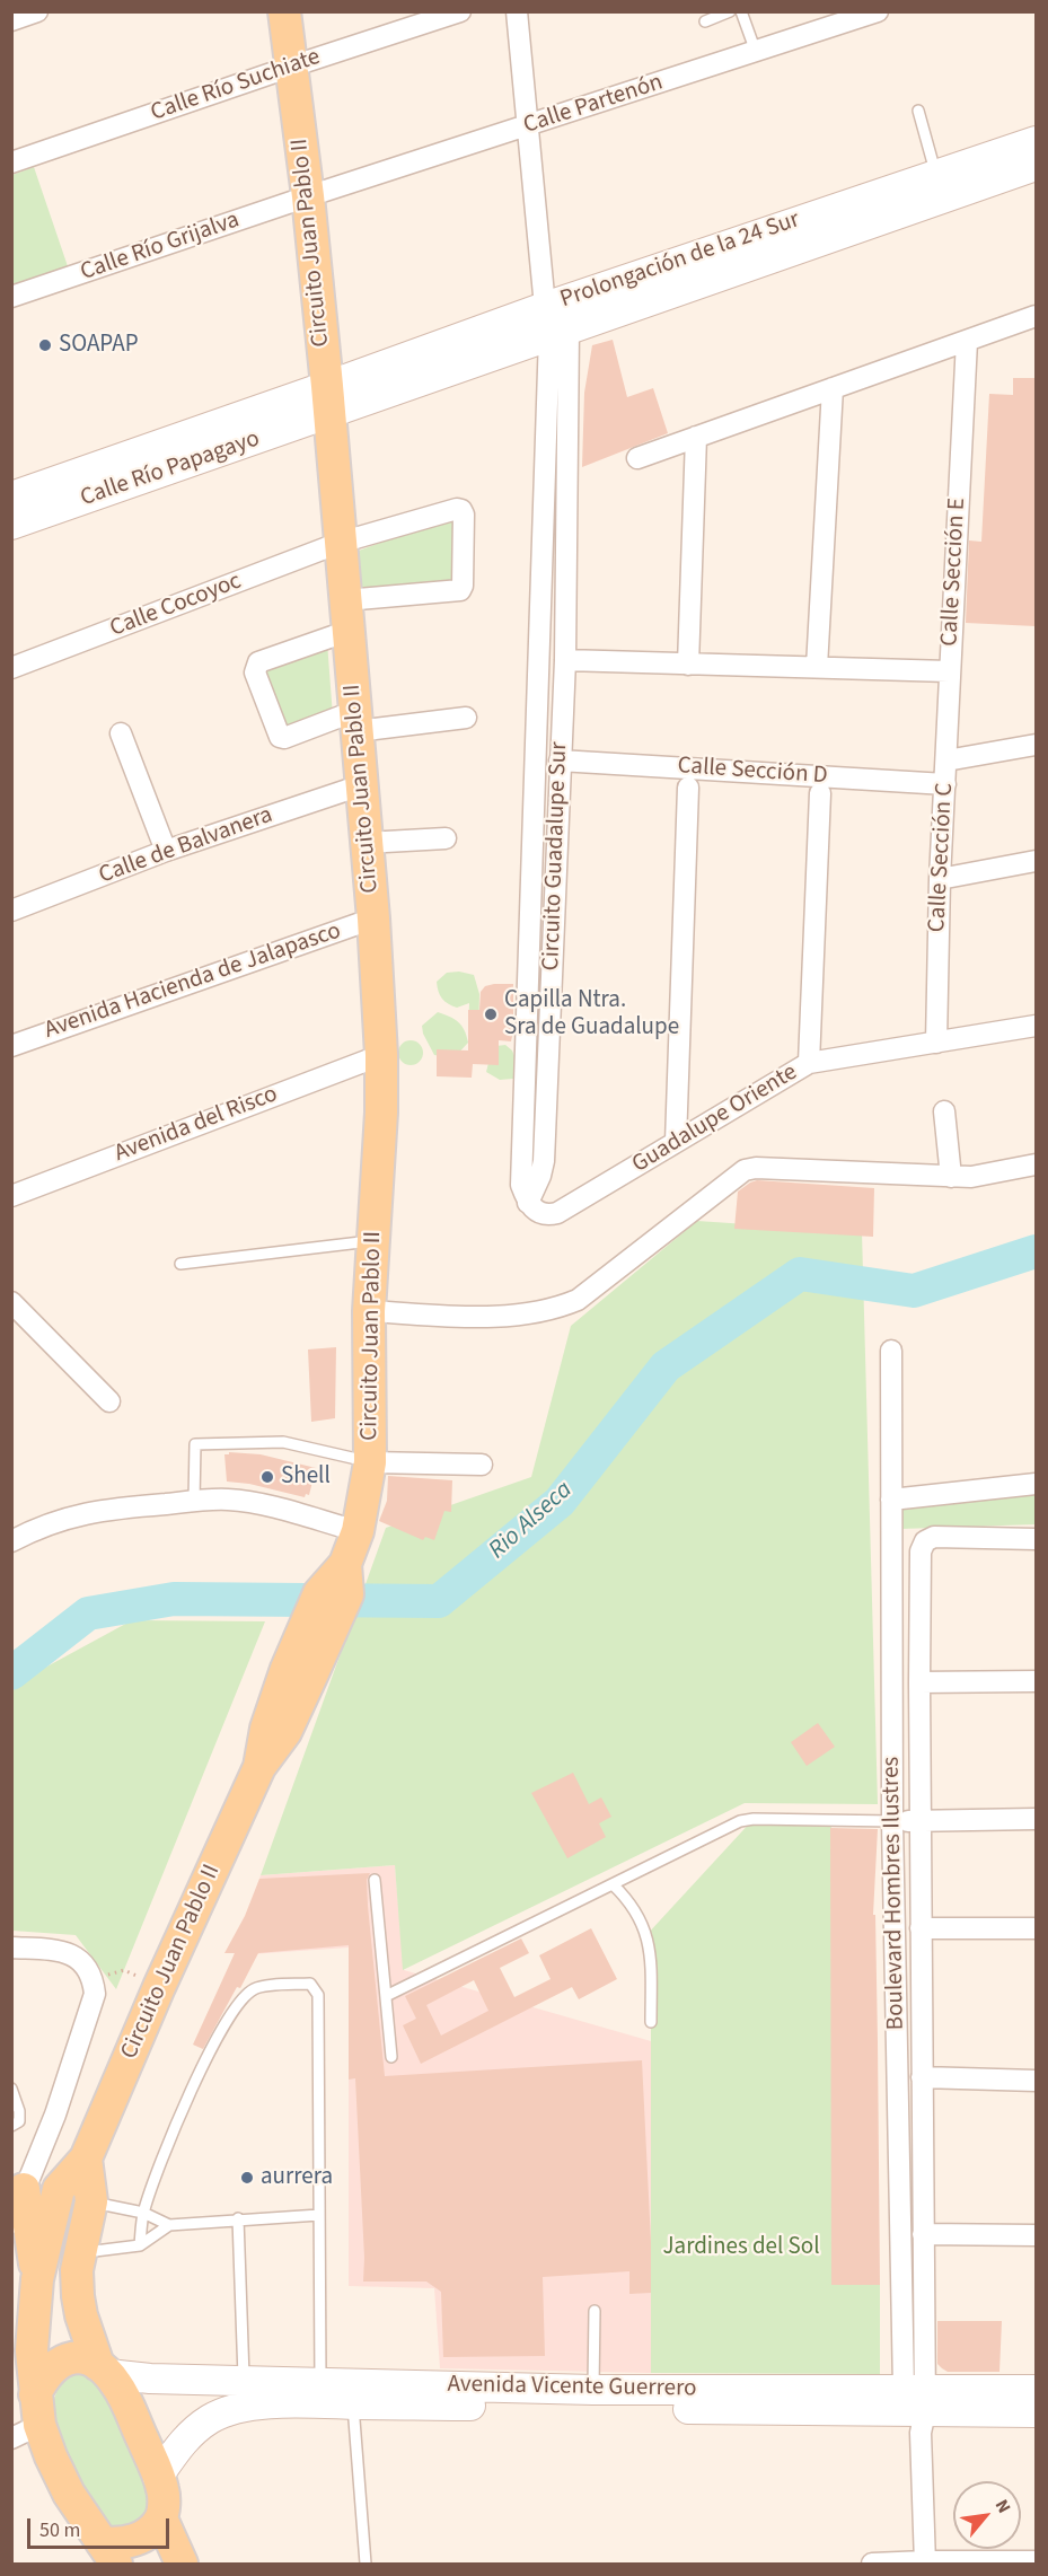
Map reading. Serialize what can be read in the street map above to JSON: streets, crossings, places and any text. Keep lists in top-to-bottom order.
{
  "streets": {
    "main road": [
      "Circuito Juan Pablo II",
      "Prolongación de la 24 Sur",
      "Calle Río Papagayo",
      "Avenida Vicente Guerrero"
    ],
    "street": [
      "Calle Río Suchiate",
      "Calle Partenón",
      "Calle Río Grijalva",
      "Calle Sección E",
      "Calle Cocoyoc",
      "Calle Sección D",
      "Calle de Balvanera",
      "Circuito Guadalupe Sur",
      "Calle Sección C",
      "Avenida Hacienda de Jalapasco",
      "Guadalupe Oriente",
      "Avenida del Risco",
      "Boulevard Hombres Ilustres"
    ]
  },
  "crossings": [
    ["Calle Río Suchiate", "Circuito Juan Pablo II"],
    ["Calle Partenón", "Circuito Juan Pablo II"],
    ["Calle Partenón", "Calle Río Grijalva"],
    ["Circuito Juan Pablo II", "Calle Río Grijalva"],
    ["Circuito Juan Pablo II", "Prolongación de la 24 Sur"],
    ["Circuito Juan Pablo II", "Calle Río Papagayo"],
    ["Circuito Juan Pablo II", "Calle Cocoyoc"],
    ["Circuito Juan Pablo II", "Calle de Balvanera"],
    ["Circuito Juan Pablo II", "Avenida Hacienda de Jalapasco"],
    ["Circuito Juan Pablo II", "Avenida del Risco"],
    ["Prolongación de la 24 Sur", "Calle Río Papagayo"],
    ["Prolongación de la 24 Sur", "Circuito Guadalupe Sur"],
    ["Calle Sección E", "Circuito Guadalupe Sur"],
    ["Calle Sección E", "Calle Sección C"],
    ["Calle Sección D", "Circuito Guadalupe Sur"],
    ["Calle Sección D", "Calle Sección C"],
    ["Calle Sección D", "Guadalupe Oriente"],
    ["Circuito Guadalupe Sur", "Guadalupe Oriente"],
    ["Calle Sección C", "Guadalupe Oriente"],
    ["Boulevard Hombres Ilustres", "Avenida Vicente Guerrero"]
  ],
  "water": ["Rio Alseca"],
  "parks": ["Jardines del Sol"],
  "places": [
    "SOAPAP",
    "Capilla Ntra. Sra de Guadalupe",
    "Shell",
    "aurrera"
  ],
  "scale_bar": "50 m",
  "north": "top right"
}
